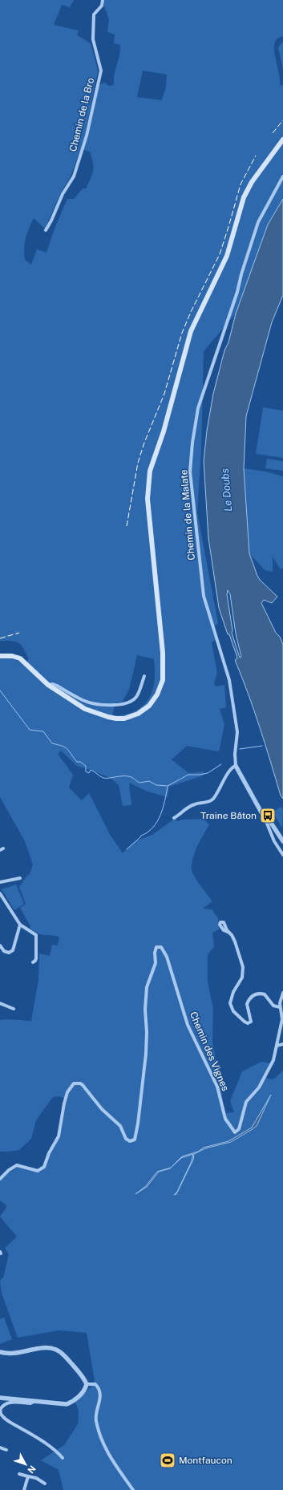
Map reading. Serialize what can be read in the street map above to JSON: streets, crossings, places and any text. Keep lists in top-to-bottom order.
{
  "streets": {
    "street": ["Chemin de la Bro", "Chemin de la Malate", "Chemin des Vignes"]
  },
  "water": ["Le Doubs"],
  "places": {
    "bus stop": ["Traine Bâton"],
    "sports": ["Montfaucon"]
  },
  "north": "bottom right"
}
